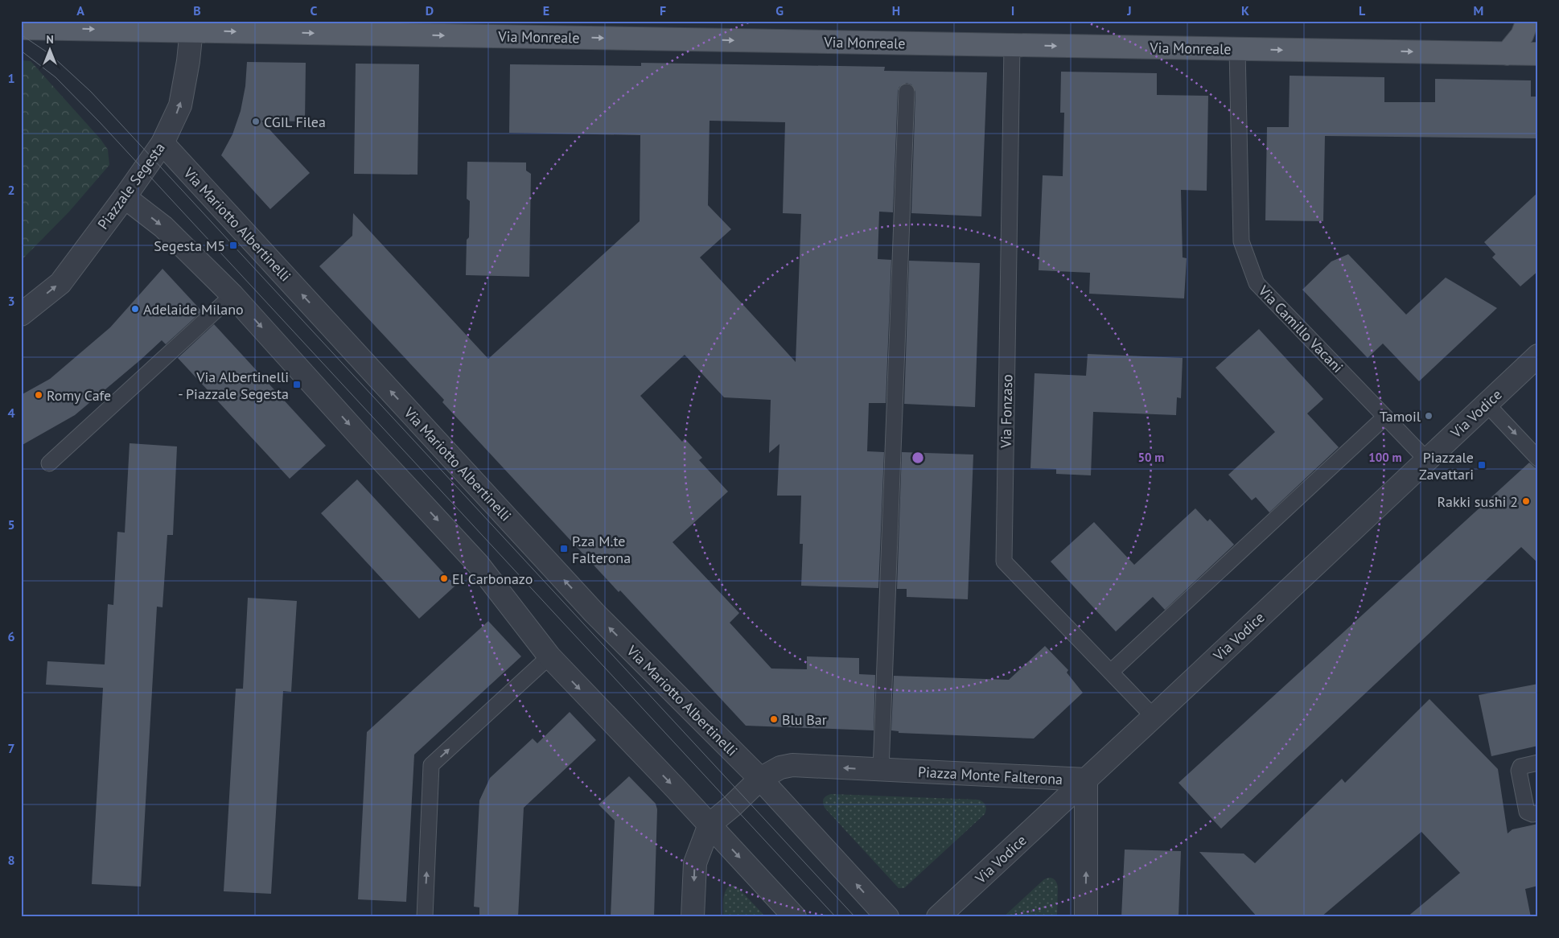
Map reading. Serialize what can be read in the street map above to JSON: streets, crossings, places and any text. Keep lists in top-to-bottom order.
{
  "streets": {
    "main road": ["Via Monreale"],
    "street": [
      "Piazzale Segesta",
      "Via Mariotto Albertinelli",
      "Via Vodice",
      "Piazza Monte Falterona"
    ],
    "lane": ["Via Camillo Vacani", "Via Fonzaso"]
  },
  "crossings": [
    ["Via Monreale", "Piazzale Segesta"],
    ["Via Monreale", "Via Camillo Vacani"],
    ["Via Monreale", "Via Fonzaso"],
    ["Piazzale Segesta", "Via Mariotto Albertinelli"],
    ["Via Mariotto Albertinelli", "Piazza Monte Falterona"],
    ["Via Camillo Vacani", "Via Vodice"],
    ["Via Fonzaso", "Via Vodice"],
    ["Via Vodice", "Piazza Monte Falterona"]
  ],
  "one_way": ["Via Monreale", "Piazzale Segesta"],
  "places": {
    "other": [
      "CGIL Filea",
      "Adelaide Milano",
      "Romy Cafe",
      "Tamoil",
      "Rakki sushi 2",
      "El Carbonazo",
      "Blu Bar"
    ],
    "transit": [
      "Segesta M5",
      "Via Albertinelli - Piazzale Segesta",
      "Piazzale Zavattari",
      "P.za M.te Falterona"
    ]
  },
  "north": "top",
  "grid": {
    "columns": [
      "A",
      "B",
      "C",
      "D",
      "E",
      "F",
      "G",
      "H",
      "I",
      "J",
      "K",
      "L",
      "M"
    ],
    "rows": [
      "1",
      "2",
      "3",
      "4",
      "5",
      "6",
      "7",
      "8"
    ]
  },
  "rings": ["50 m", "100 m"]
}
